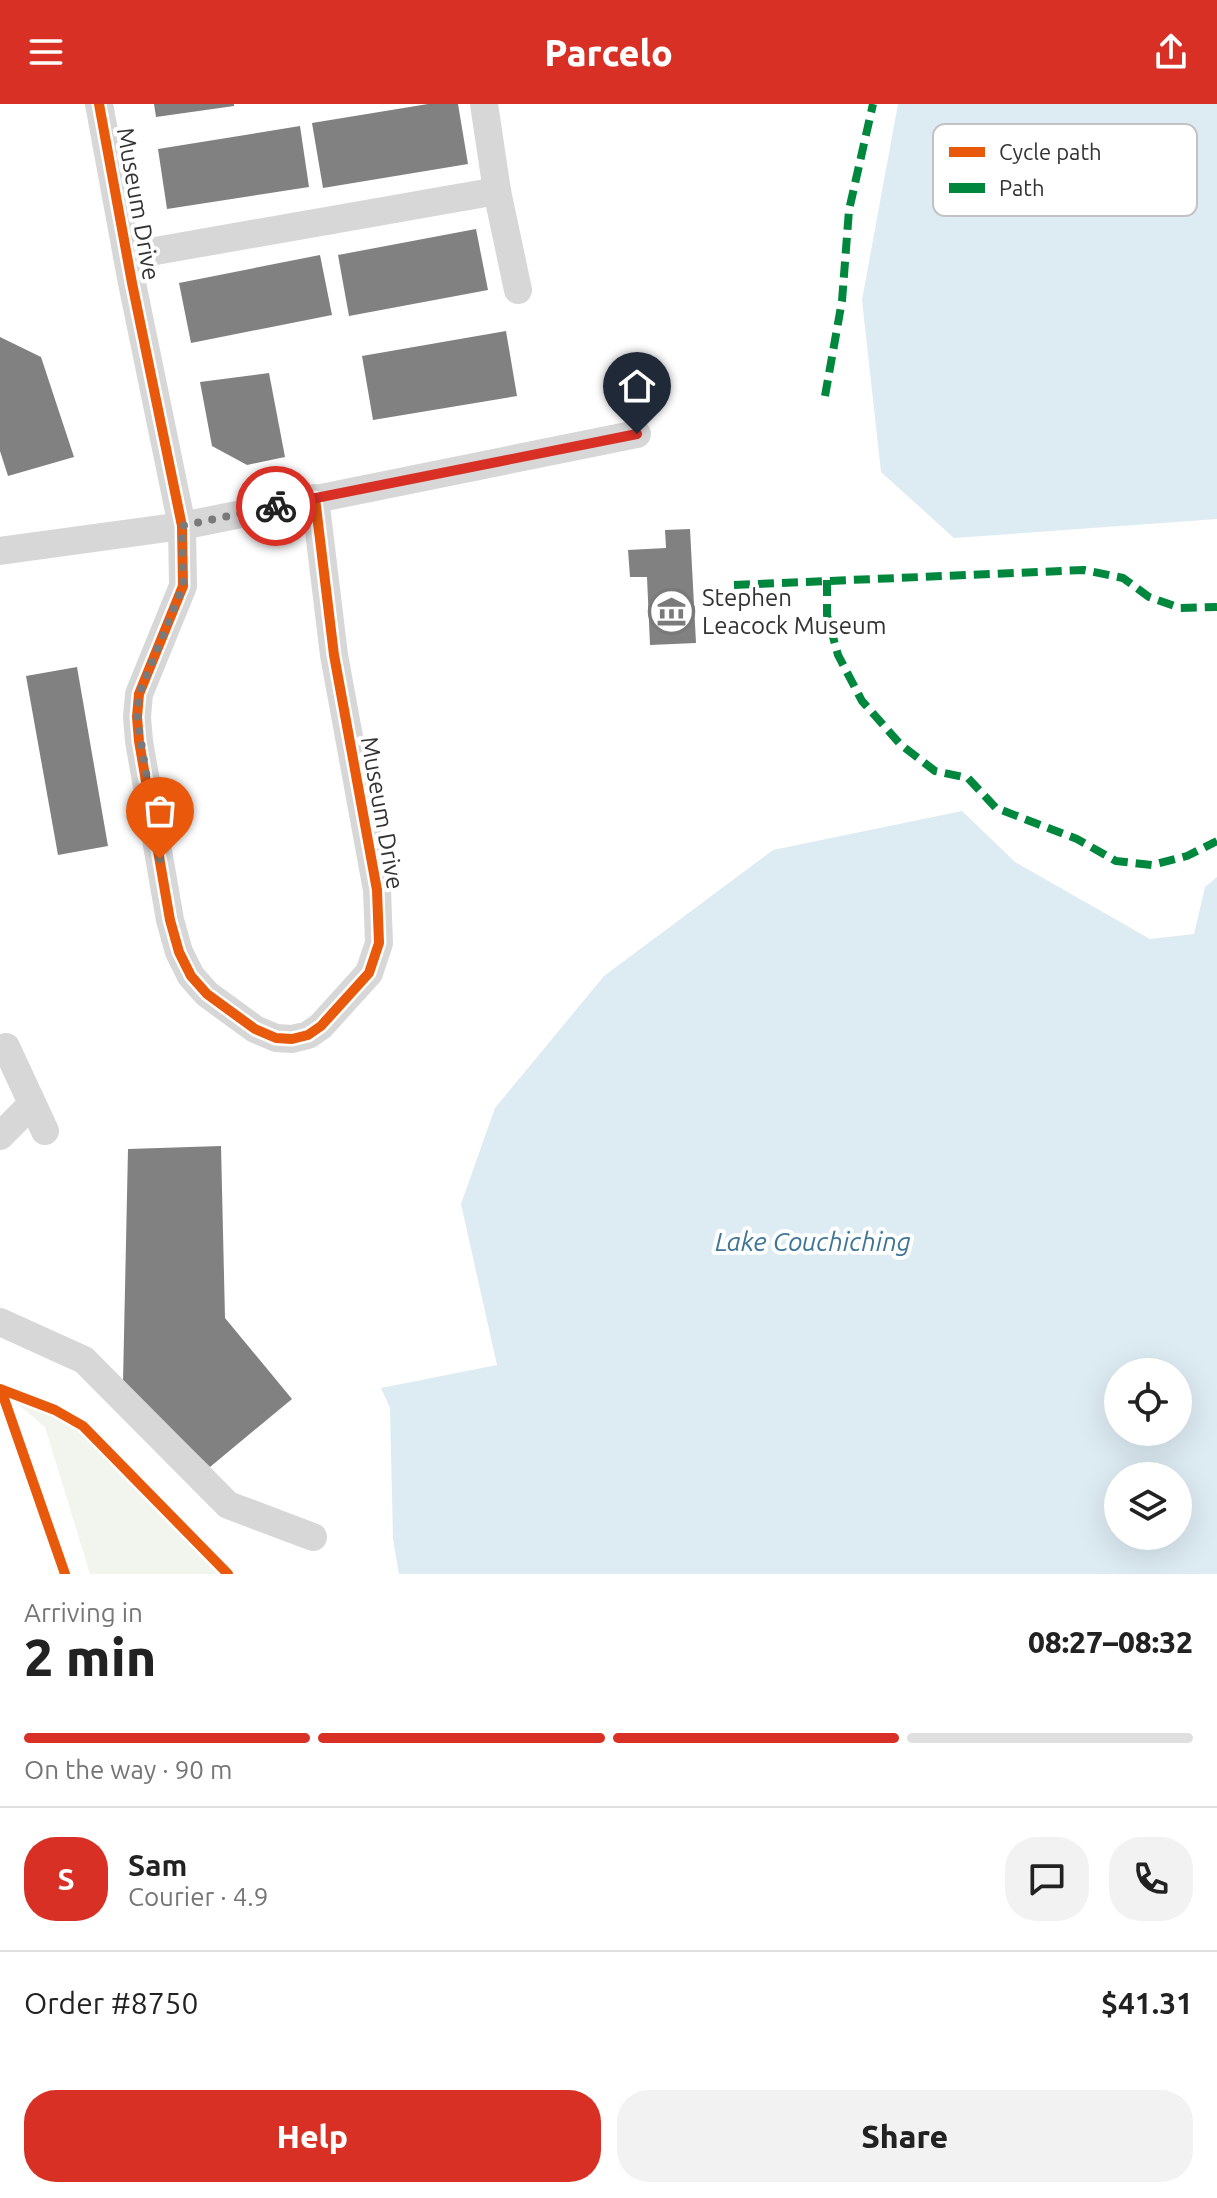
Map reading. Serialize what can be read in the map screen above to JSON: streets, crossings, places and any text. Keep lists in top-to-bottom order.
{
  "streets": {
    "street": ["Museum Drive"]
  },
  "water": ["Lake Couchiching"],
  "places": {
    "museum": ["Stephen Leacock Museum"]
  },
  "legend": ["Cycle path", "Path"],
  "page": {
    "header": "Parcelo",
    "heading": ["2 min", "Arriving in", "08:27–08:32"],
    "panel": [
      "Sam",
      "Courier · 4.9",
      "Order #8750",
      "$41.31"
    ],
    "bar": "On the way · 90 m",
    "round": "S",
    "buttons": ["Help", "Share"]
  }
}
